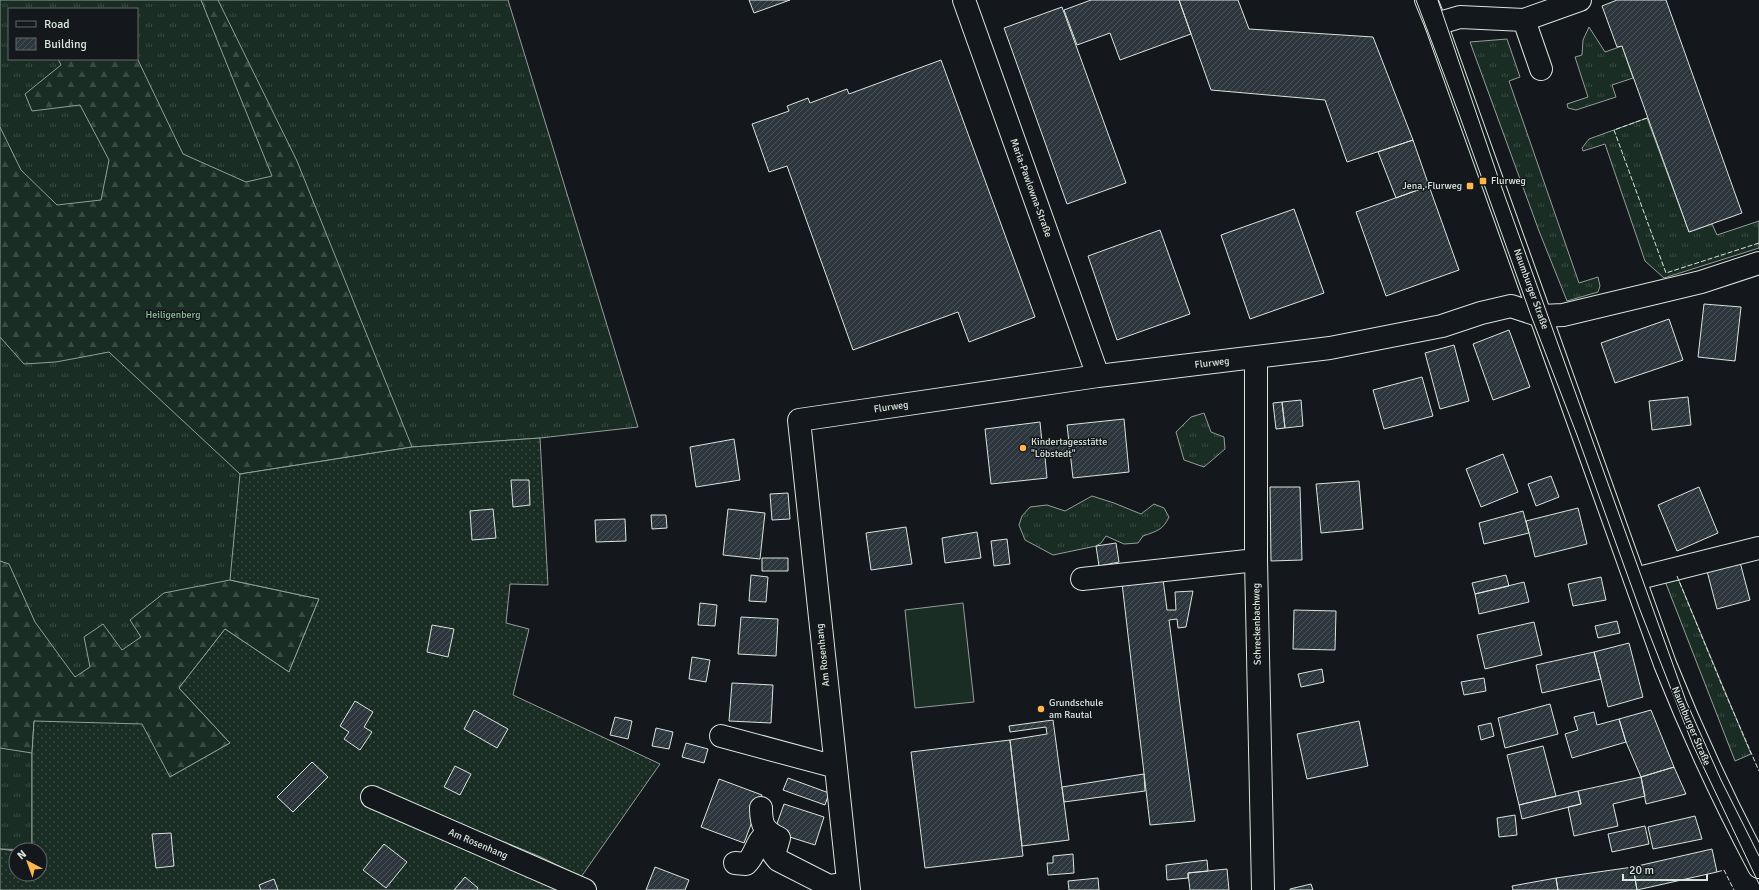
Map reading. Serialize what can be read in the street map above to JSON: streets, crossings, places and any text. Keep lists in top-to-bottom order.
{
  "streets": {
    "street": [
      "Maria-Pawlowna-Straße",
      "Naumburger Straße",
      "Flurweg",
      "Schreckenbachweg",
      "Am Rosenhang"
    ]
  },
  "crossings": [
    ["Maria-Pawlowna-Straße", "Flurweg"],
    ["Naumburger Straße", "Flurweg"],
    ["Flurweg", "Schreckenbachweg"],
    ["Flurweg", "Am Rosenhang"]
  ],
  "parks": ["Heiligenberg"],
  "places": {
    "transit": ["Flurweg", "Jena, Flurweg"],
    "other": ["Kindertagesstätte \"Löbstedt\"", "Grundschule am Rautal"]
  },
  "legend": ["Road", "Building"],
  "scale_bar": "20 m",
  "north": "top left"
}
